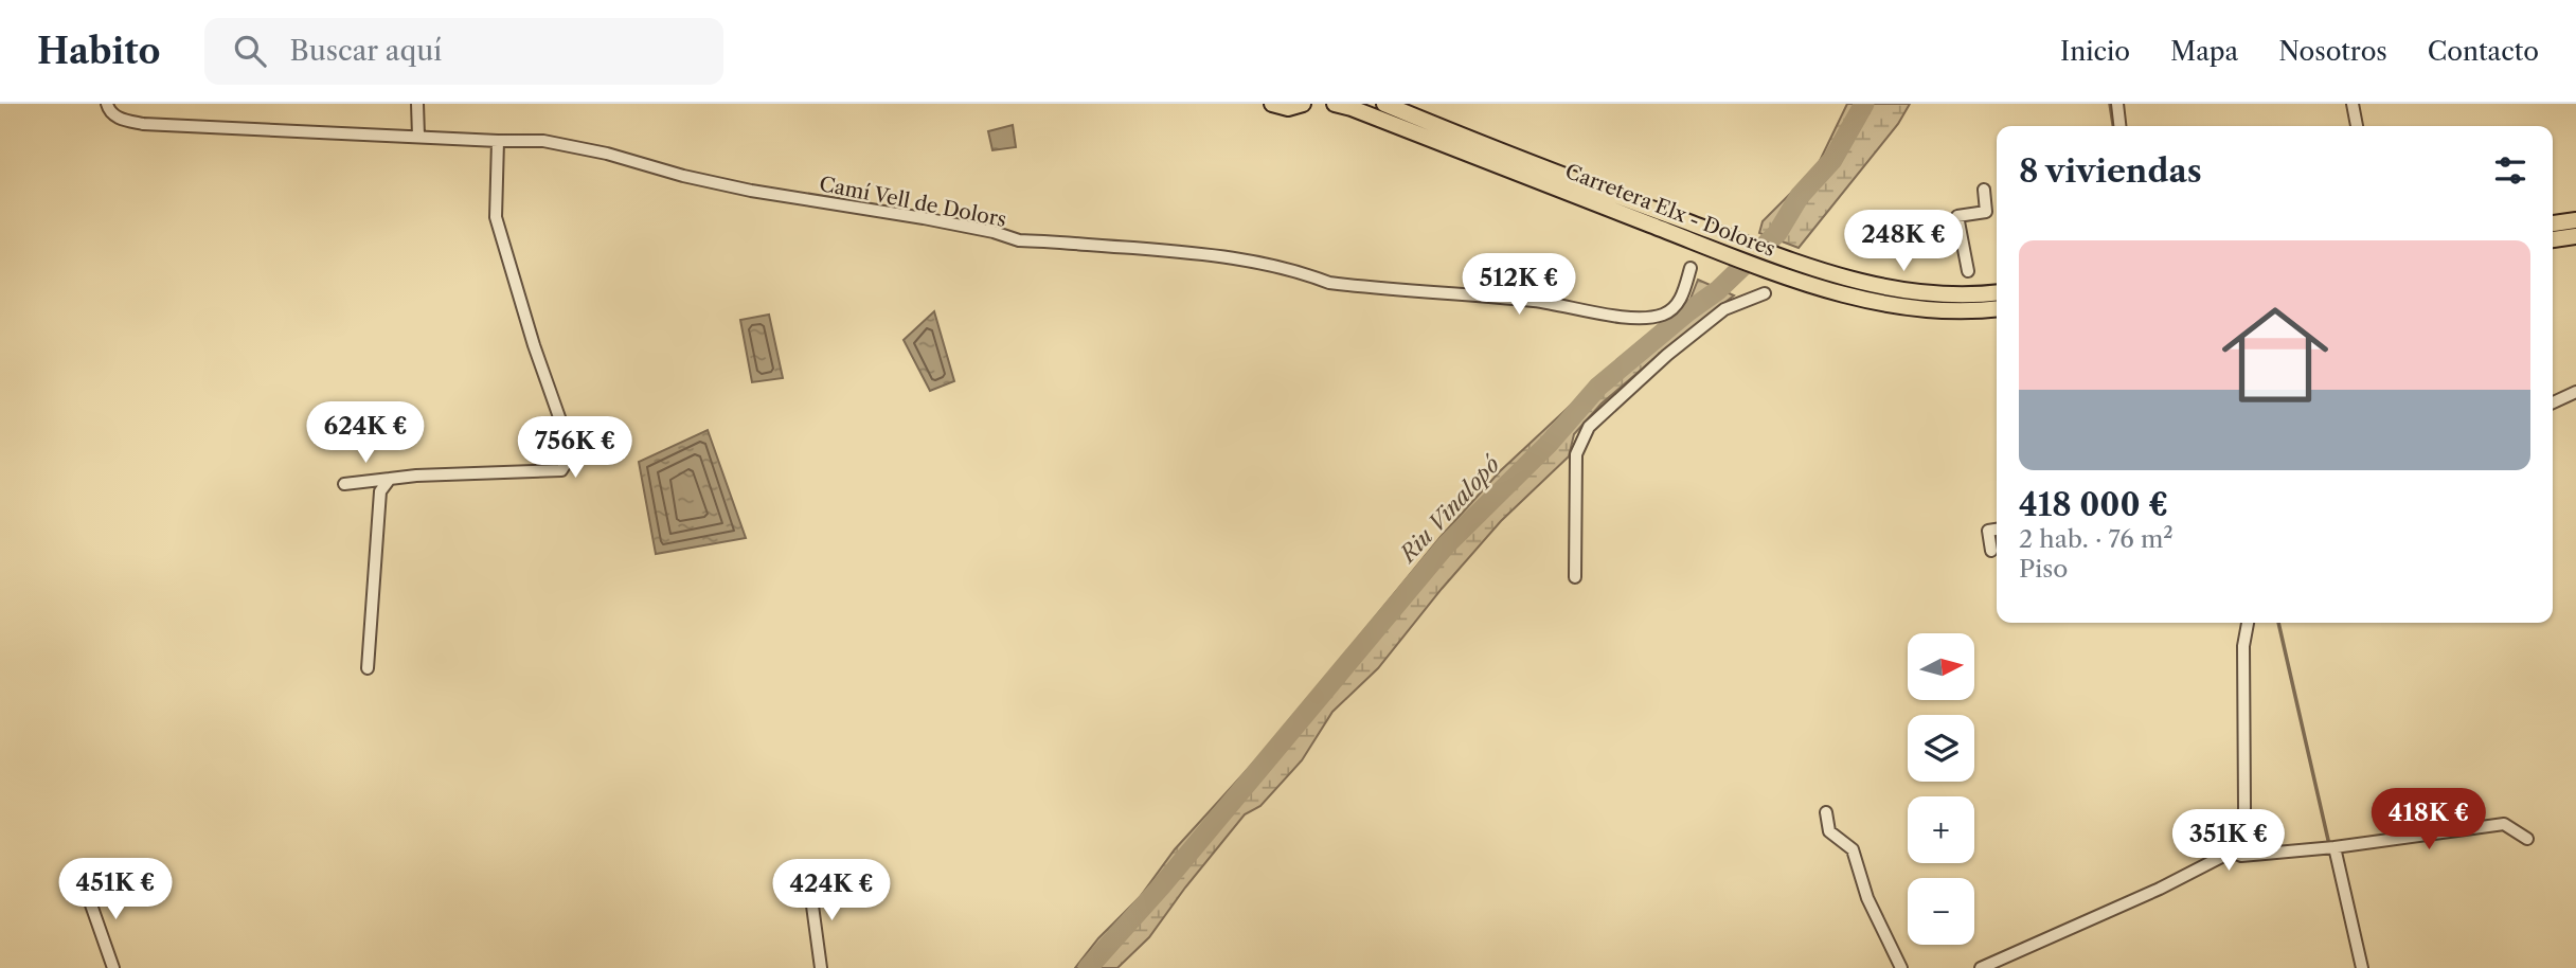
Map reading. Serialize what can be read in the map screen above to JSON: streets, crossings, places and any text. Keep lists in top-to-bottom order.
{
  "streets": {
    "main road": ["Carretera Elx - Dolores"],
    "street": ["Camí Vell de Dolors"]
  },
  "water": ["Riu Vinalopó"],
  "north": "right",
  "page": {
    "header": "Habito",
    "search": "Buscar aquí",
    "nav": [
      "Inicio",
      "Mapa",
      "Nosotros",
      "Contacto"
    ],
    "heading": "8 viviendas",
    "price": [
      "248K €",
      "512K €",
      "624K €",
      "756K €",
      "418K €",
      "351K €",
      "451K €",
      "424K €"
    ],
    "list": [
      {
        "name": "418 000 €",
        "note": "2 hab. · 76 m² · Piso"
      }
    ],
    "map_buttons": ["+", "−"]
  }
}
